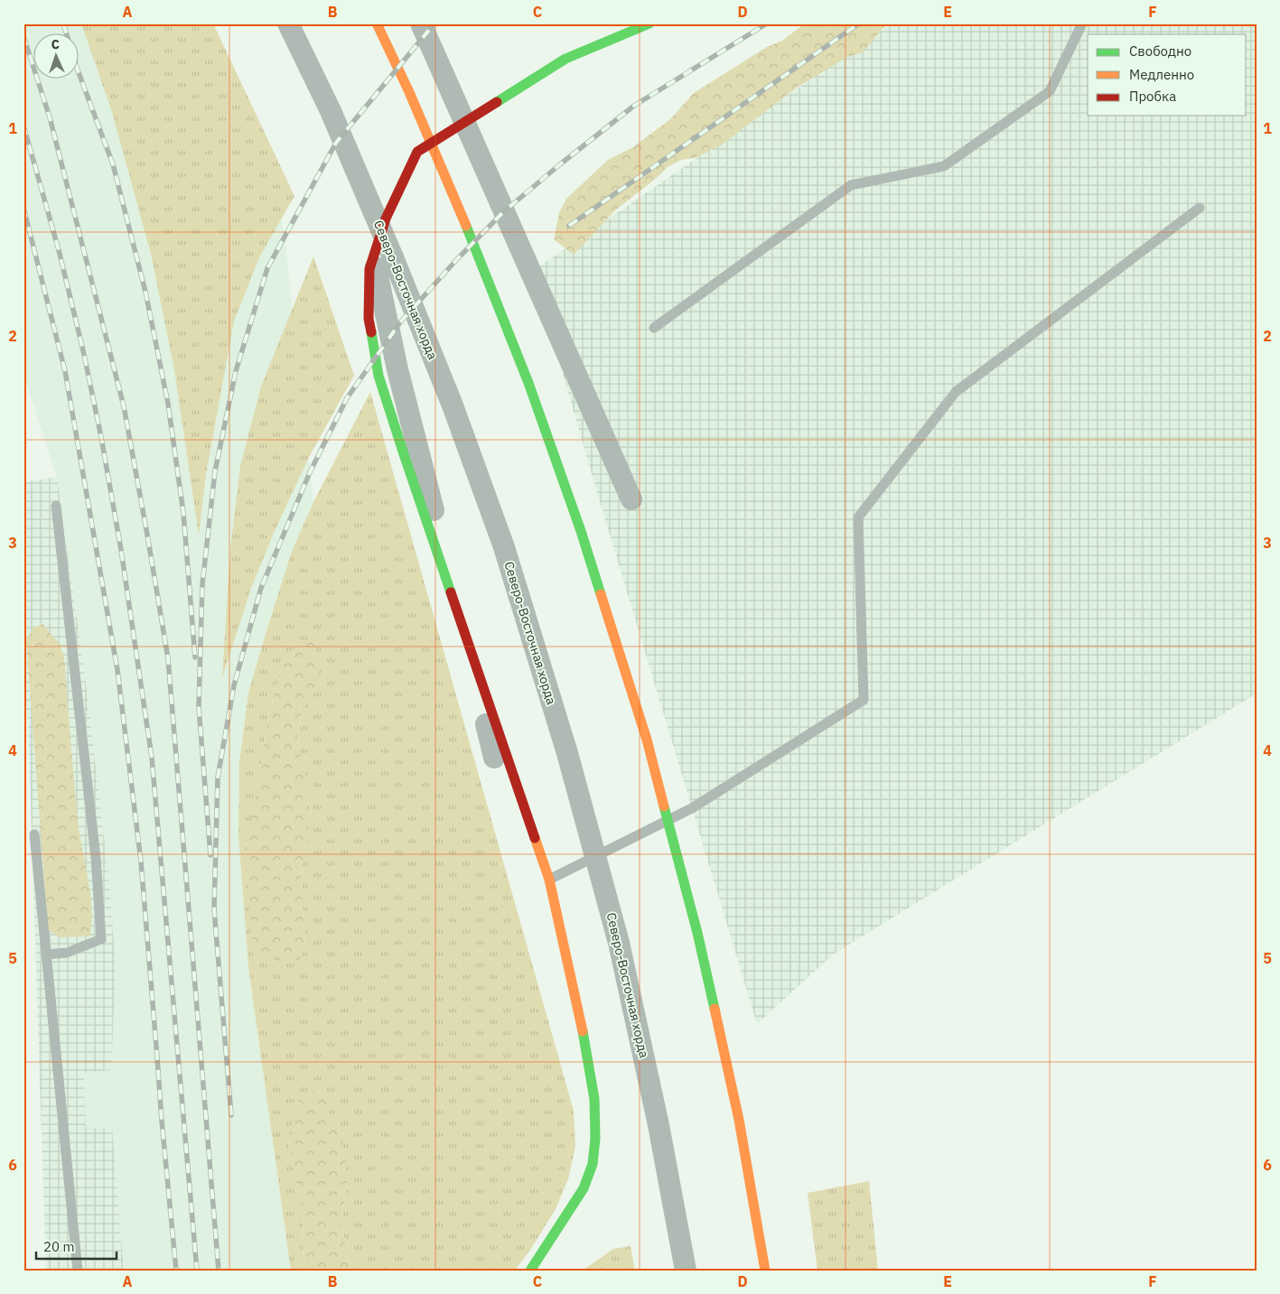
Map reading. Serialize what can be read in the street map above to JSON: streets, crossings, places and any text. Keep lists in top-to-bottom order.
{
  "streets": {
    "street": ["Северо-Восточная хорда"]
  },
  "legend": ["Свободно", "Медленно", "Пробка"],
  "scale_bar": "20 m",
  "north": "top",
  "grid": {
    "columns": [
      "A",
      "B",
      "C",
      "D",
      "E",
      "F"
    ],
    "rows": [
      "1",
      "2",
      "3",
      "4",
      "5",
      "6"
    ]
  }
}
